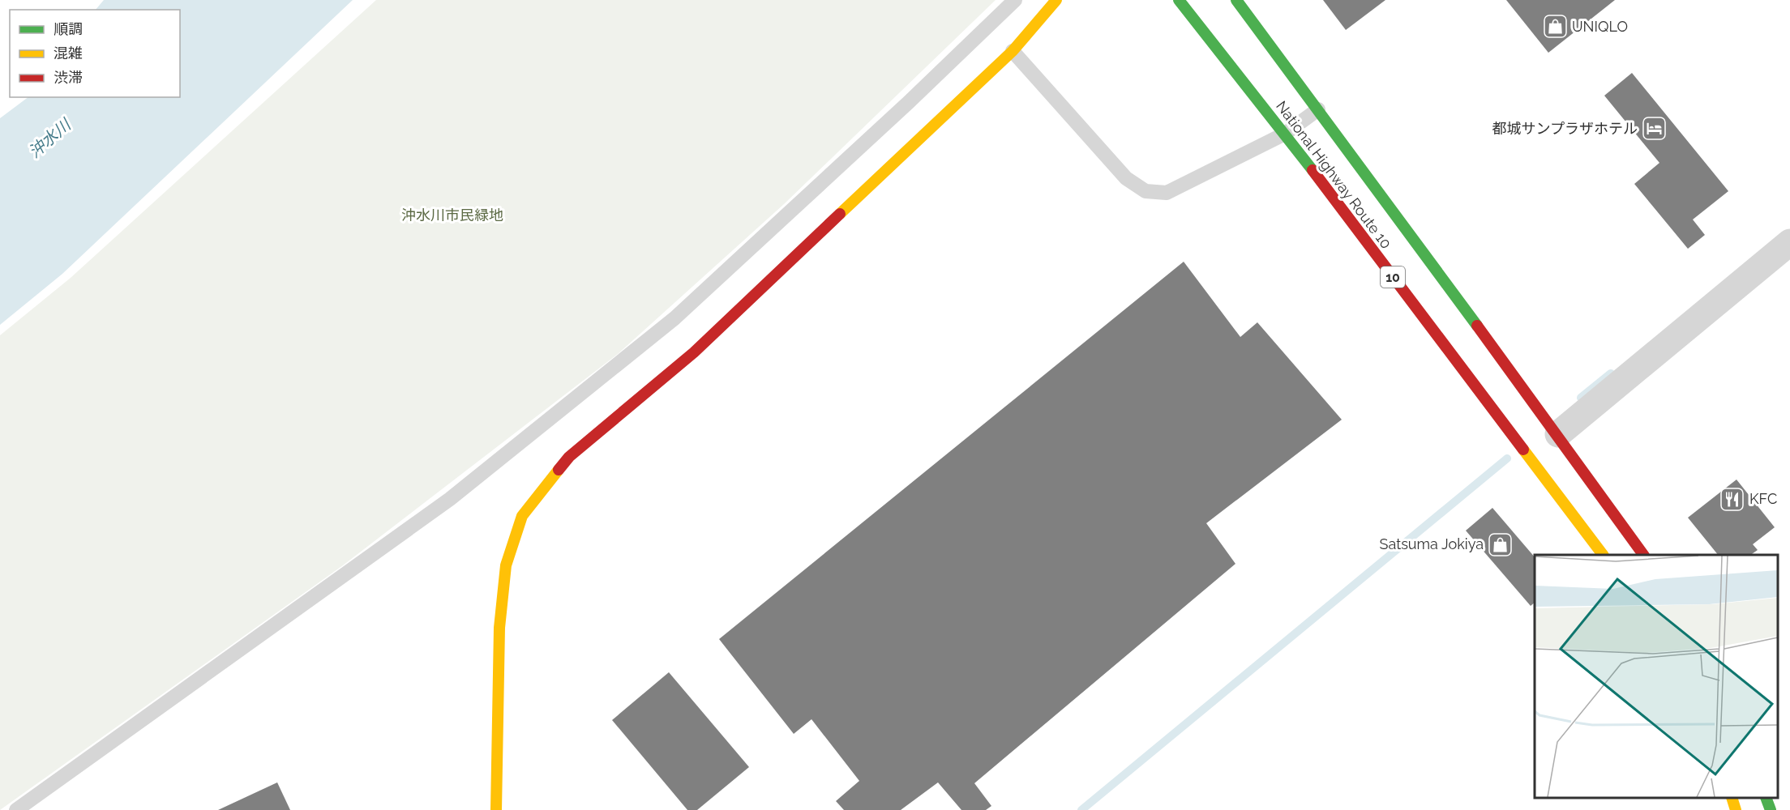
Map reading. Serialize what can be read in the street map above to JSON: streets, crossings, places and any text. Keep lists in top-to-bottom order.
{
  "streets": {
    "main road": ["National Highway Route 10", "10"]
  },
  "water": ["沖水川"],
  "parks": ["沖水川市民緑地"],
  "places": {
    "shop": ["UNIQLO", "Satsuma Jokiya"],
    "hotel": ["都城サンプラザホテル"],
    "restaurant": ["KFC"]
  },
  "legend": ["順調", "混雑", "渋滞"]
}
